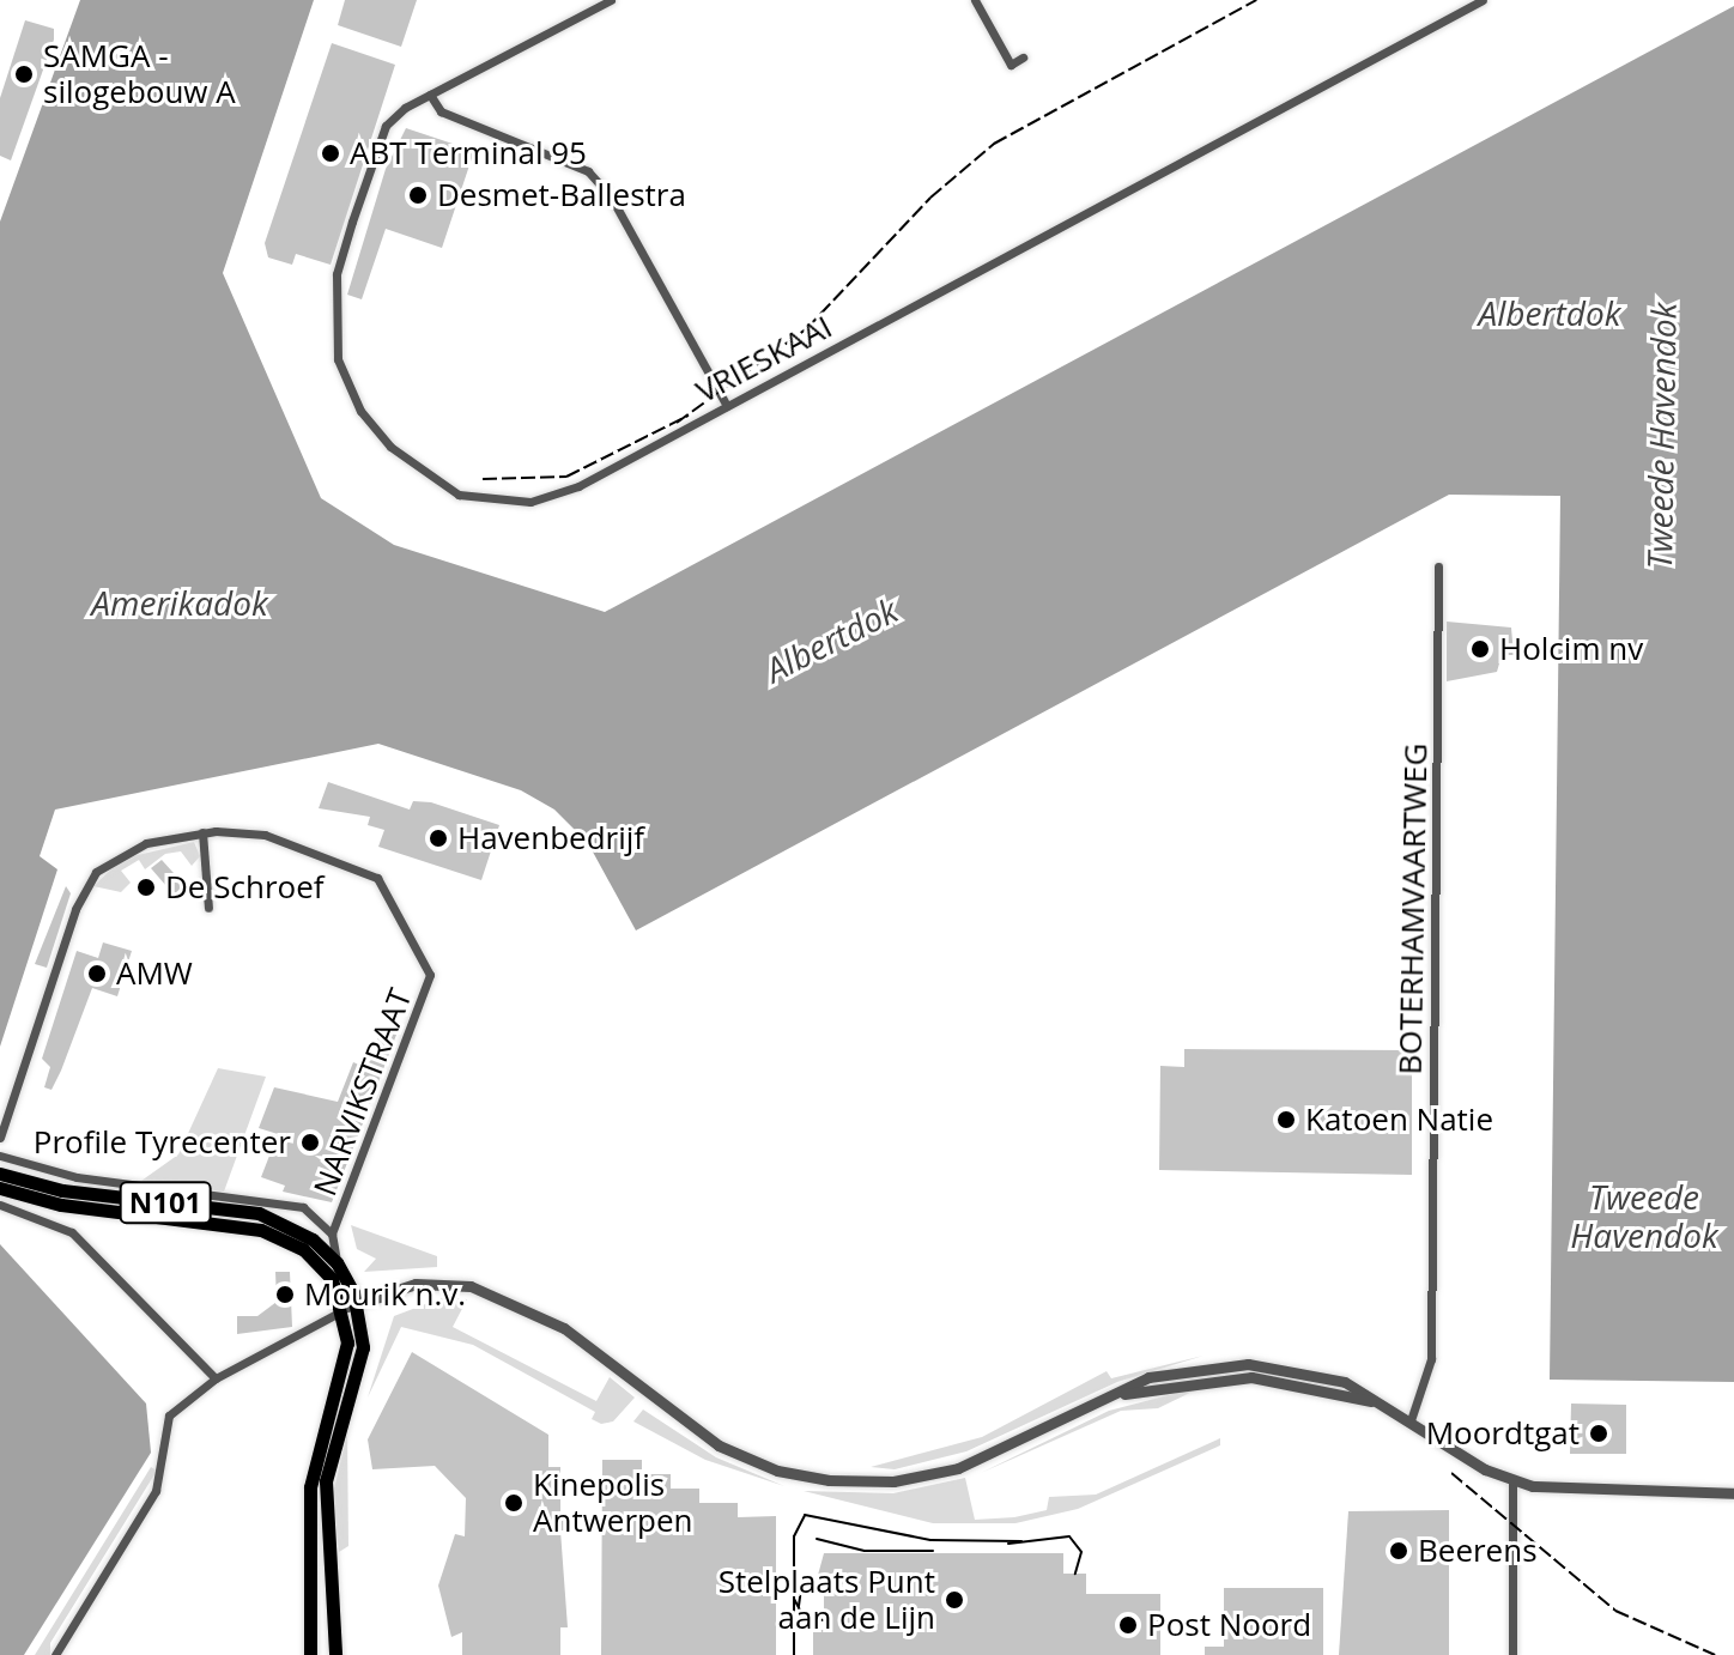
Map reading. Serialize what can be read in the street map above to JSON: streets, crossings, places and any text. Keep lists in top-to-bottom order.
{
  "streets": {
    "main road": ["N101"],
    "street": ["VRIESKAAI", "BOTERHAMVAARTWEG", "NARVIKSTRAAT"]
  },
  "water": ["Albertdok", "Tweede Havendok", "Amerikadok"],
  "places": [
    "SAMGA - silogebouw A",
    "ABT Terminal 95",
    "Desmet-Ballestra",
    "Holcim nv",
    "Havenbedrijf",
    "De Schroef",
    "AMW",
    "Katoen Natie",
    "Profile Tyrecenter",
    "Mourik n.v.",
    "Moordtgat",
    "Kinepolis Antwerpen",
    "Beerens",
    "Stelplaats Punt aan de Lijn",
    "Post Noord"
  ]
}
